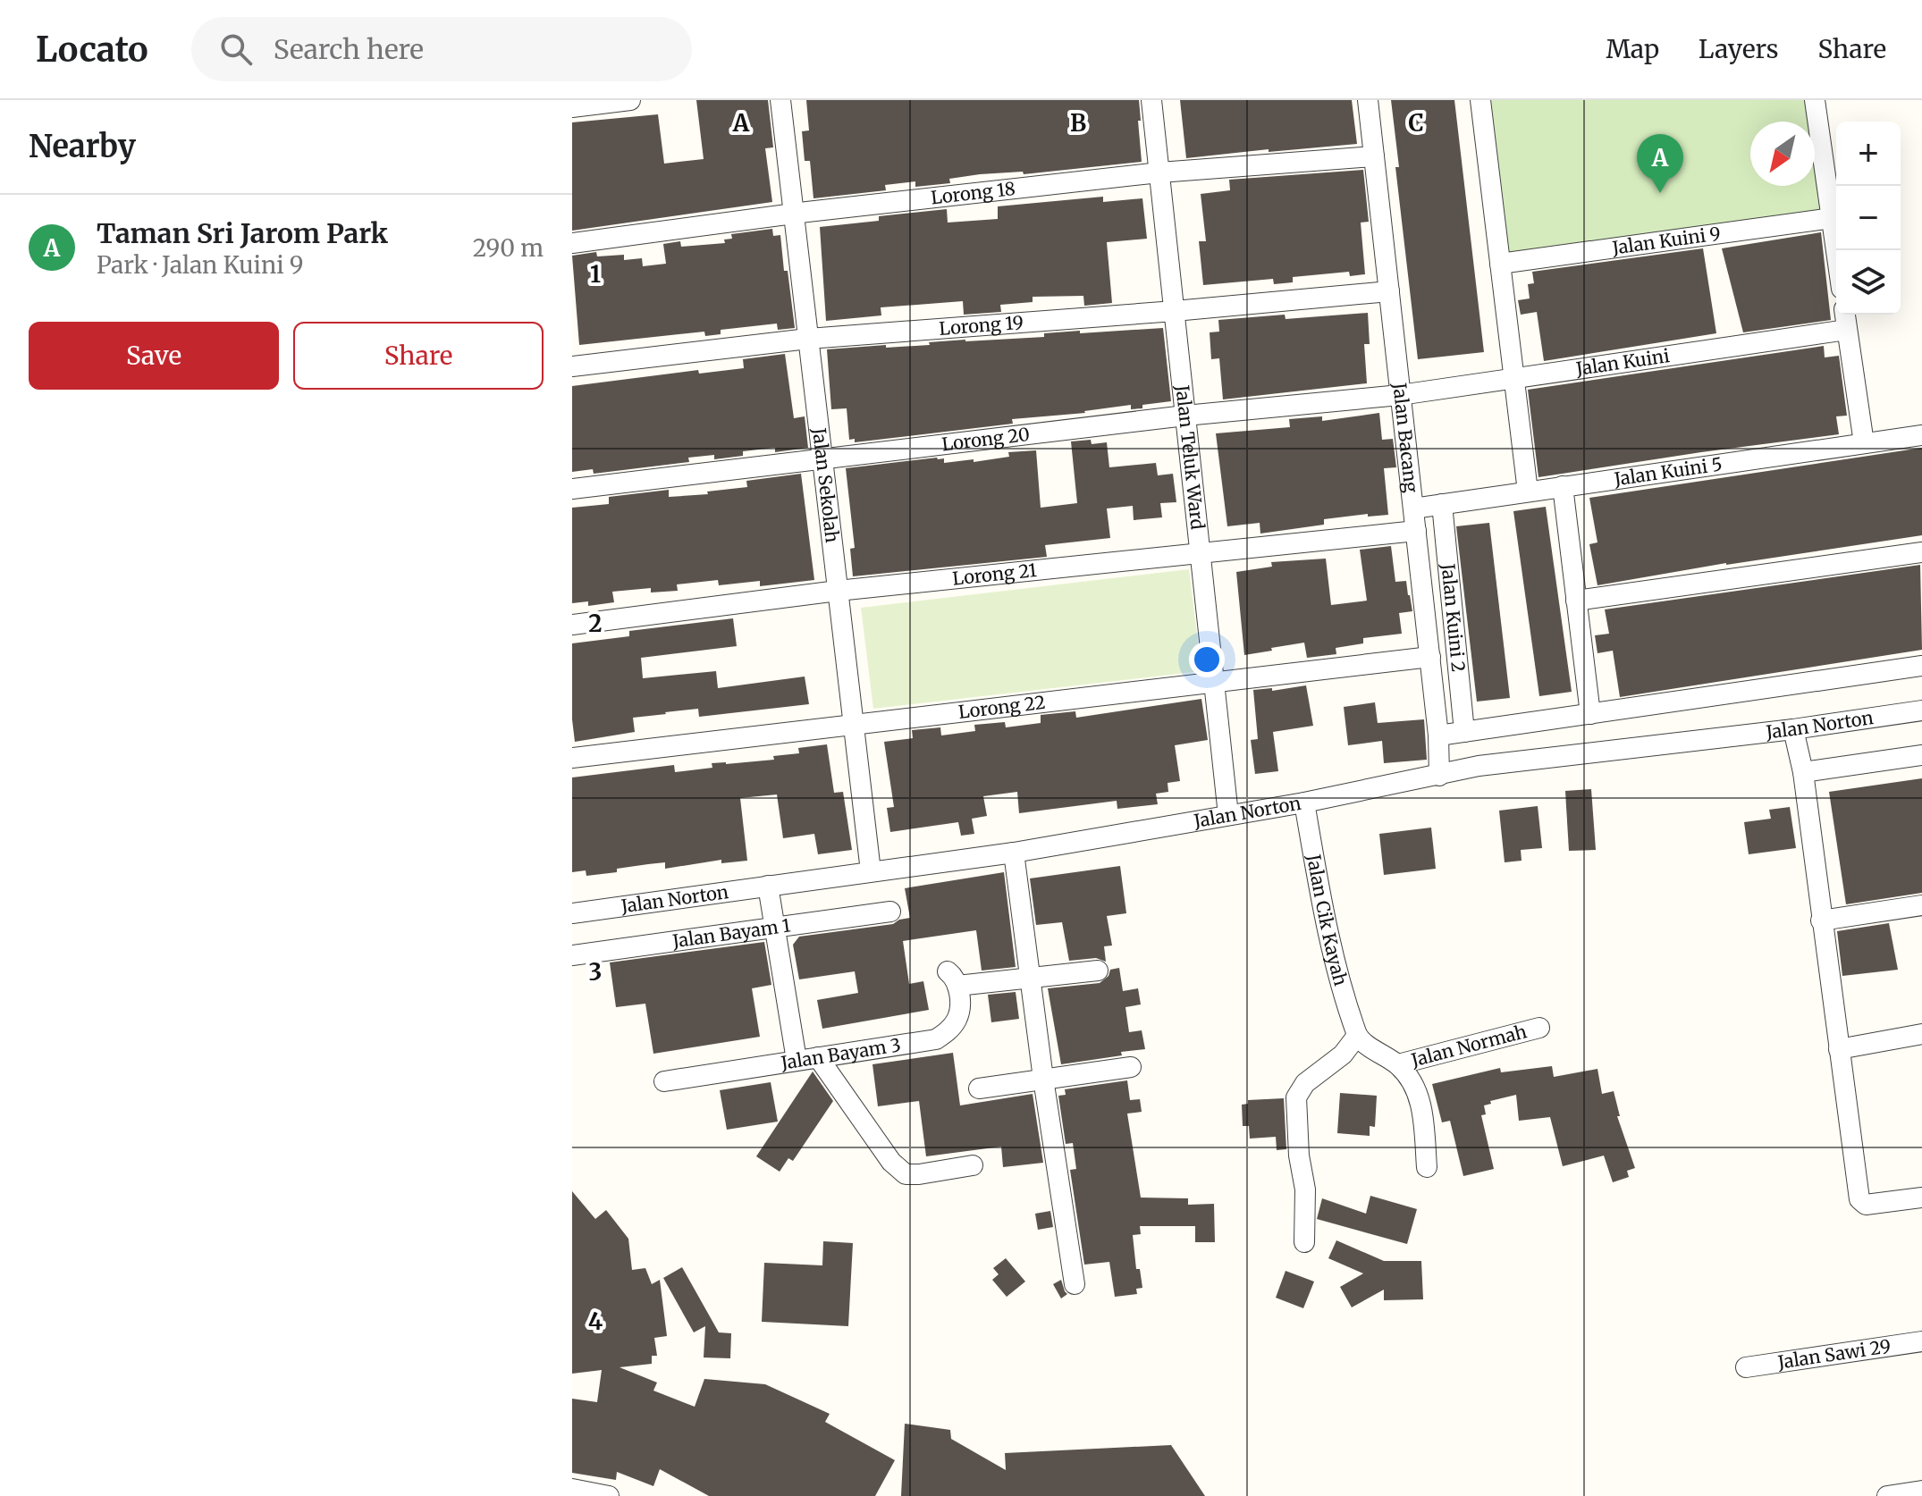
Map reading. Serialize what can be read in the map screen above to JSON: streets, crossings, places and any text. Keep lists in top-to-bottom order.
{
  "streets": {
    "street": [
      "Lorong 18",
      "Jalan Kuini 9",
      "Lorong 19",
      "Jalan Kuini",
      "Jalan Bacang",
      "Lorong 20",
      "Jalan Teluk Ward",
      "Jalan Kuini 5",
      "Jalan Sekolah",
      "Lorong 21",
      "Jalan Kuini 2",
      "Lorong 22",
      "Jalan Norton",
      "Jalan Cik Kayah",
      "Jalan Bayam 1",
      "Jalan Normah",
      "Jalan Bayam 3",
      "Jalan Sawi 29"
    ]
  },
  "crossings": [
    ["Lorong 18", "Jalan Bacang"],
    ["Lorong 18", "Jalan Teluk Ward"],
    ["Lorong 18", "Jalan Sekolah"],
    ["Lorong 19", "Jalan Bacang"],
    ["Lorong 19", "Jalan Teluk Ward"],
    ["Lorong 19", "Jalan Sekolah"],
    ["Jalan Kuini", "Jalan Bacang"],
    ["Jalan Kuini", "Lorong 20"],
    ["Jalan Bacang", "Lorong 20"],
    ["Jalan Bacang", "Jalan Kuini 5"],
    ["Jalan Bacang", "Lorong 21"],
    ["Jalan Bacang", "Lorong 22"],
    ["Jalan Bacang", "Jalan Norton"],
    ["Lorong 20", "Jalan Teluk Ward"],
    ["Lorong 20", "Jalan Sekolah"],
    ["Jalan Teluk Ward", "Lorong 21"],
    ["Jalan Teluk Ward", "Lorong 22"],
    ["Jalan Teluk Ward", "Jalan Norton"],
    ["Jalan Kuini 5", "Jalan Kuini 2"],
    ["Jalan Sekolah", "Lorong 21"],
    ["Jalan Sekolah", "Lorong 22"],
    ["Jalan Sekolah", "Jalan Norton"],
    ["Jalan Norton", "Jalan Cik Kayah"]
  ],
  "north": "bottom left",
  "page": {
    "header": "Locato",
    "search": "Search here",
    "nav": ["Map", "Layers", "Share"],
    "heading": "Nearby",
    "map_buttons": ["+", "−"],
    "pins": "A",
    "list": [
      {
        "mark": "A",
        "name": "Taman Sri Jarom Park",
        "note": "Park · Jalan Kuini 9",
        "value": "290 m"
      }
    ],
    "buttons": ["Save", "Share"]
  },
  "grid": {
    "columns": ["A", "B", "C"],
    "rows": [
      "1",
      "2",
      "3",
      "4"
    ]
  }
}
